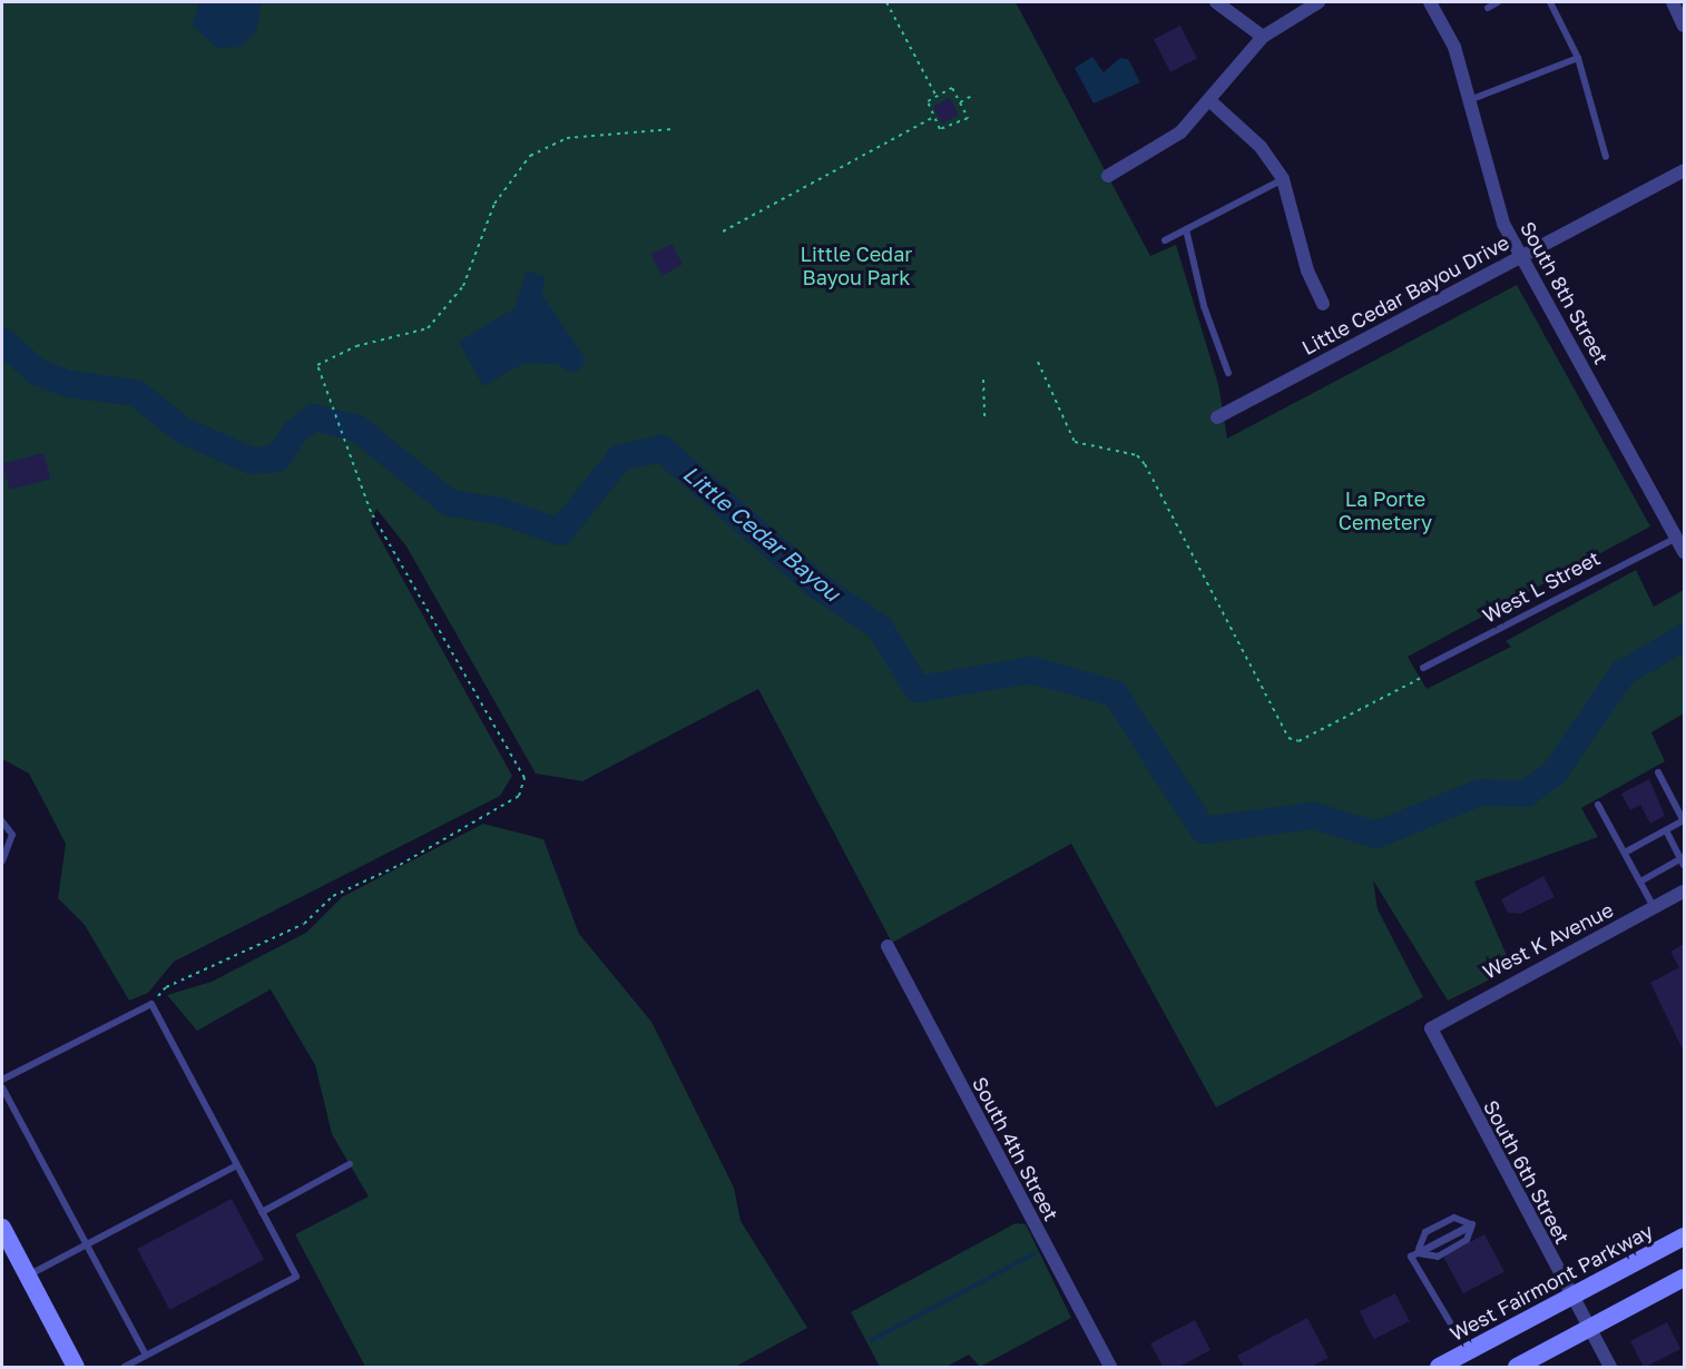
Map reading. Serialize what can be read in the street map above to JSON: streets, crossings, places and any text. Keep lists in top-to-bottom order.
{
  "streets": {
    "main road": ["West Fairmont Parkway"],
    "street": [
      "South 8th Street",
      "Little Cedar Bayou Drive",
      "West K Avenue",
      "South 4th Street",
      "South 6th Street"
    ],
    "lane": ["West L Street"]
  },
  "crossings": [
    ["South 8th Street", "Little Cedar Bayou Drive"],
    ["South 8th Street", "West L Street"],
    ["West K Avenue", "South 6th Street"],
    ["South 6th Street", "West Fairmont Parkway"]
  ],
  "water": ["Little Cedar Bayou"],
  "parks": ["Little Cedar Bayou Park", "La Porte Cemetery"]
}
